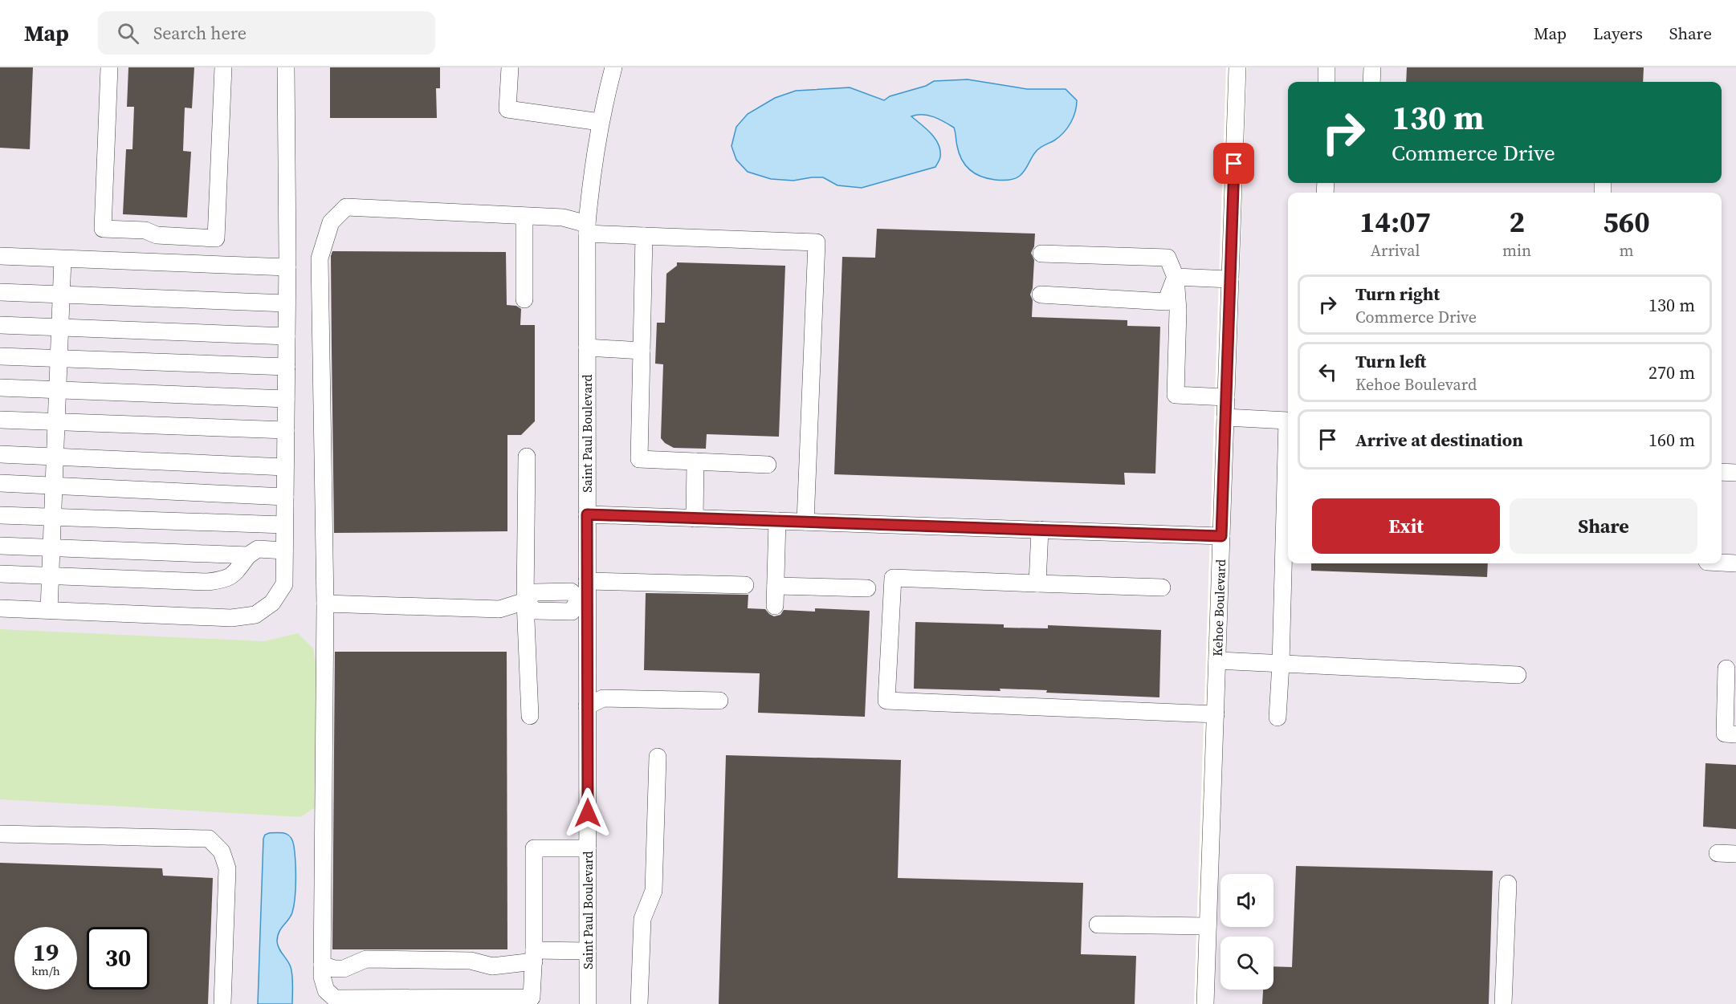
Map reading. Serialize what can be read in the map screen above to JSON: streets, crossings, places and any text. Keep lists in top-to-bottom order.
{
  "streets": {
    "street": ["Saint Paul Boulevard", "Kehoe Boulevard"]
  },
  "page": {
    "header": "Map",
    "search": "Search here",
    "nav": ["Map", "Layers", "Share"],
    "turn": ["130 m", "Commerce Drive"],
    "eta": [
      "14:07",
      "Arrival",
      "2",
      "min",
      "560",
      "m"
    ],
    "list": [
      {
        "name": "Turn right",
        "note": "Commerce Drive",
        "value": "130 m"
      },
      {
        "name": "Turn left",
        "note": "Kehoe Boulevard",
        "value": "270 m"
      },
      {
        "name": "Arrive at destination",
        "value": "160 m"
      }
    ],
    "buttons": ["Exit", "Share"],
    "speed": "19 km/h",
    "limit": "30"
  }
}
